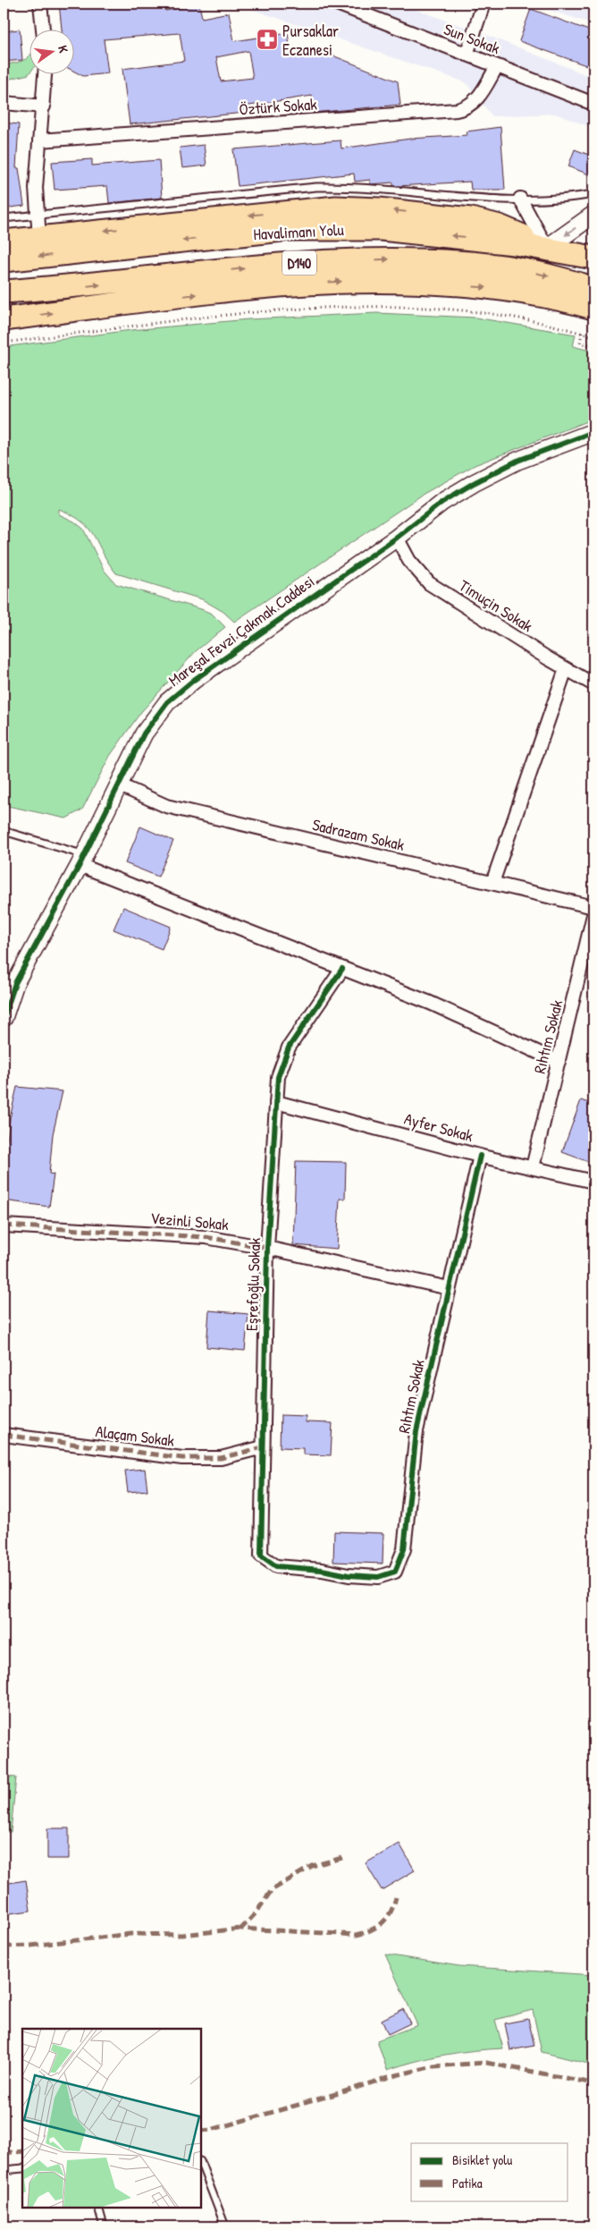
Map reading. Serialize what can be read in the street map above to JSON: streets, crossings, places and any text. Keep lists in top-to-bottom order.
{
  "streets": {
    "highway": ["Havalimanı Yolu", "D140"],
    "street": [
      "Sun Sokak",
      "Öztürk Sokak",
      "Timuçin Sokak",
      "Mareşal Fevzi Çakmak Caddesi",
      "Sadrazam Sokak",
      "Rıhtım Sokak",
      "Ayfer Sokak",
      "Vezinli Sokak",
      "Eşrefoğlu Sokak",
      "Alaçam Sokak"
    ]
  },
  "crossings": [
    ["Sun Sokak", "Öztürk Sokak"],
    ["Timuçin Sokak", "Mareşal Fevzi Çakmak Caddesi"],
    ["Mareşal Fevzi Çakmak Caddesi", "Sadrazam Sokak"],
    ["Rıhtım Sokak", "Ayfer Sokak"],
    ["Rıhtım Sokak", "Vezinli Sokak"],
    ["Rıhtım Sokak", "Eşrefoğlu Sokak"],
    ["Ayfer Sokak", "Eşrefoğlu Sokak"],
    ["Vezinli Sokak", "Eşrefoğlu Sokak"],
    ["Eşrefoğlu Sokak", "Alaçam Sokak"]
  ],
  "places": {
    "pharmacy": ["Pursaklar Eczanesi"]
  },
  "legend": ["Bisiklet yolu", "Patika"],
  "north": "right"
}
